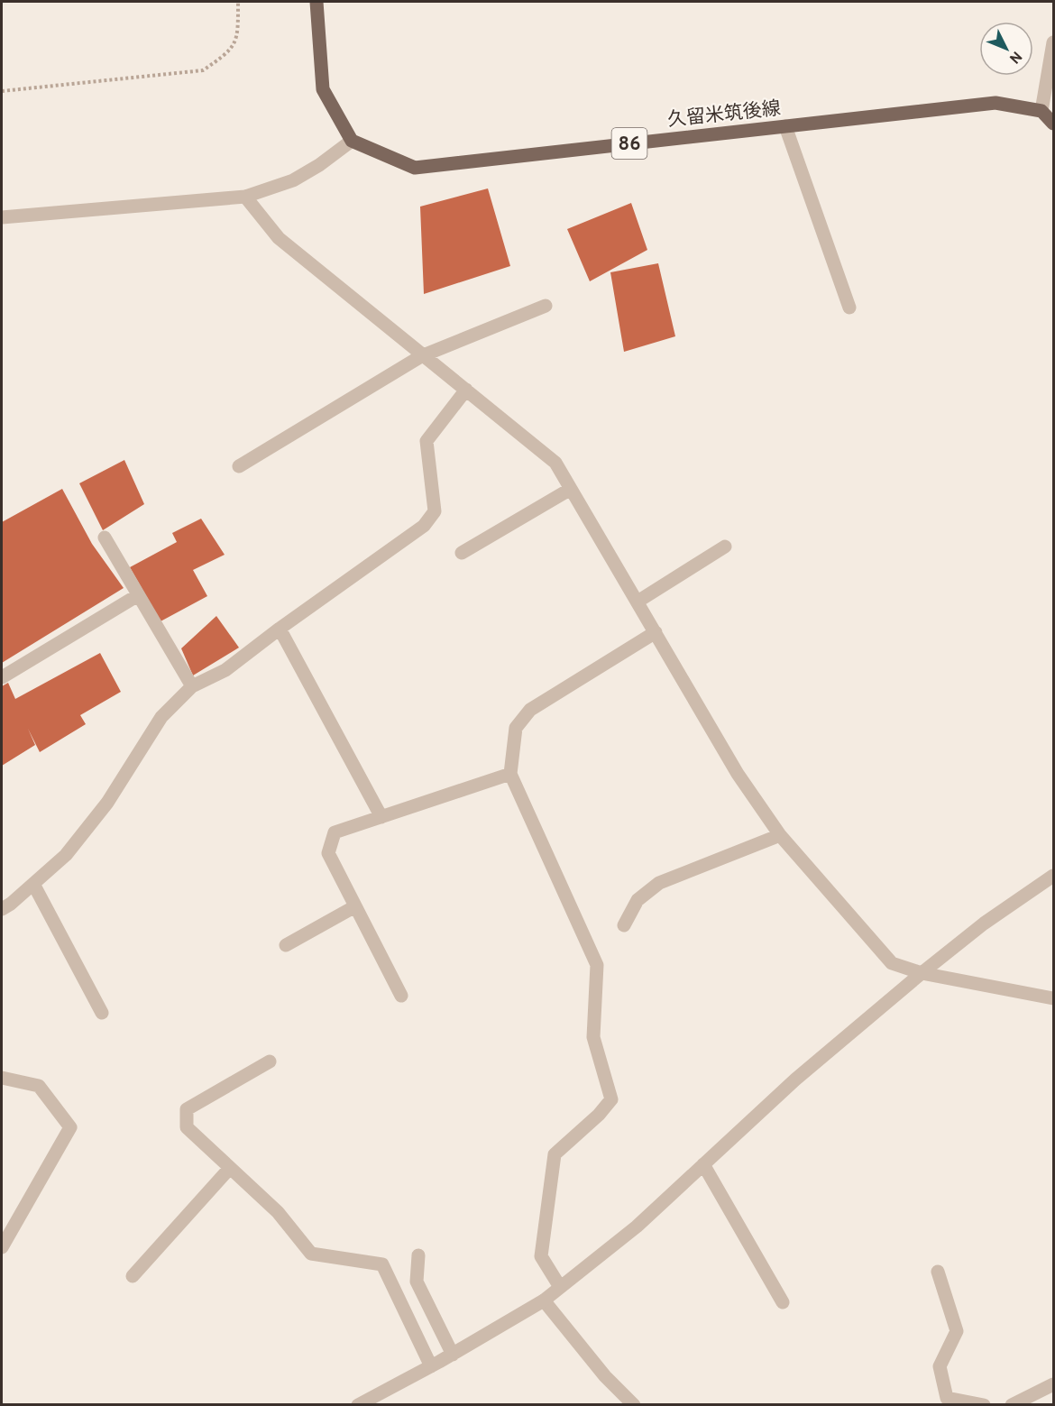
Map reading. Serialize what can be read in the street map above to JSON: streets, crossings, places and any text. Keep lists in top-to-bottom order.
{
  "streets": {
    "main road": ["久留米筑後線", "86"]
  },
  "north": "bottom right"
}
